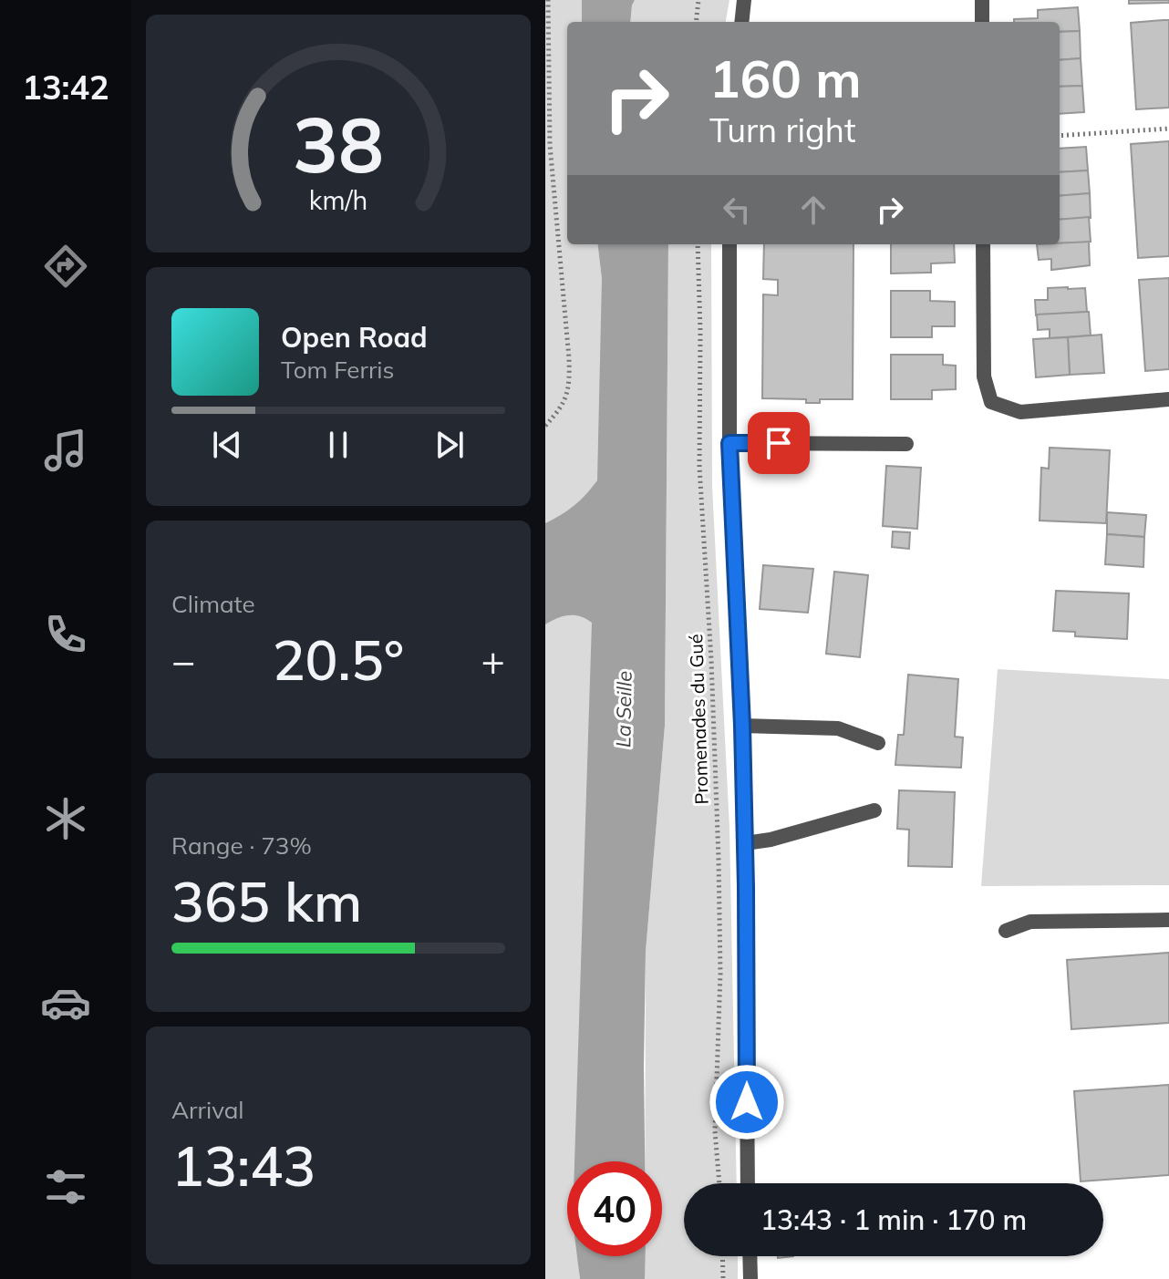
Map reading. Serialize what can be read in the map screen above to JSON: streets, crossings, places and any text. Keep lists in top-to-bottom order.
{
  "streets": {
    "path": ["Promenades du Gué"]
  },
  "water": ["La Seille"],
  "page": {
    "tabs": "13:42",
    "turn": ["160 m", "Turn right"],
    "song": ["Open Road", "Tom Ferris"],
    "tile": [
      "Climate",
      ["Range · 73%", "365 km"],
      ["Arrival", "13:43"]
    ],
    "heat": ["−", "20.5°", "+"],
    "limit": "40",
    "trip": "13:43 · 1 min · 170 m",
    "gauge": ["38", "km/h"]
  }
}
